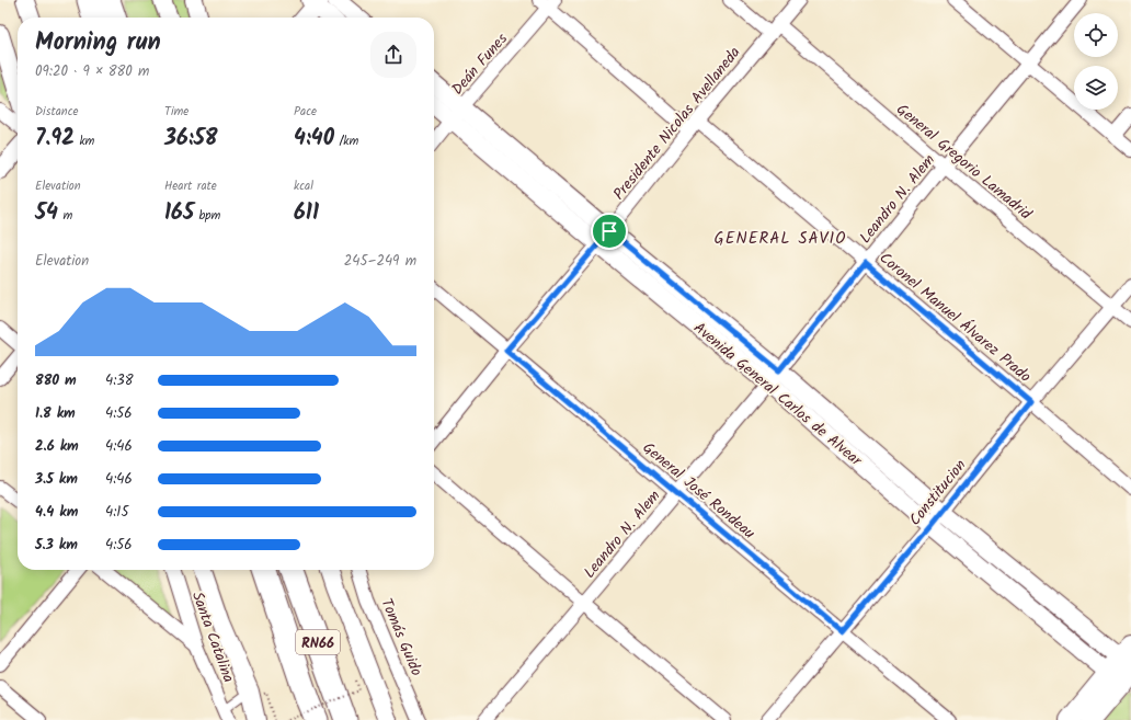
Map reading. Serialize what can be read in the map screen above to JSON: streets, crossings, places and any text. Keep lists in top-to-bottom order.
{
  "streets": {
    "highway": ["RN66"],
    "street": [
      "Deán Funes",
      "Presidente Nicolas Avellaneda",
      "General Gregorio Lamadrid",
      "Leandro N. Alem",
      "Coronel Manuel Álvarez Prado",
      "Avenida General Carlos de Alvear",
      "General José Rondeau",
      "Constitucion",
      "Santa Catalina",
      "Tomás Guido"
    ]
  },
  "crossings": [
    ["Deán Funes", "Coronel Manuel Álvarez Prado"],
    ["Deán Funes", "Avenida General Carlos de Alvear"],
    ["Presidente Nicolas Avellaneda", "General Gregorio Lamadrid"],
    ["Presidente Nicolas Avellaneda", "Coronel Manuel Álvarez Prado"],
    ["Presidente Nicolas Avellaneda", "Avenida General Carlos de Alvear"],
    ["Presidente Nicolas Avellaneda", "General José Rondeau"],
    ["General Gregorio Lamadrid", "Leandro N. Alem"],
    ["General Gregorio Lamadrid", "Constitucion"],
    ["Leandro N. Alem", "Coronel Manuel Álvarez Prado"],
    ["Leandro N. Alem", "Avenida General Carlos de Alvear"],
    ["Leandro N. Alem", "General José Rondeau"],
    ["Coronel Manuel Álvarez Prado", "Constitucion"],
    ["Avenida General Carlos de Alvear", "Constitucion"],
    ["General José Rondeau", "Constitucion"]
  ],
  "districts": ["GENERAL SAVIO"],
  "page": {
    "heading": ["Morning run", "09:20 · 9 × 880 m"],
    "stats": [
      ["Distance", "7.92 km"],
      ["Time", "36:58"],
      ["Pace", "4:40 /km"],
      ["Elevation", "54 m"],
      ["Heart rate", "165 bpm"],
      ["kcal", "611"]
    ],
    "chart": ["Elevation", "245–249 m"],
    "list": [
      {
        "name": "880 m",
        "note": "4:38"
      },
      {
        "name": "1.8 km",
        "note": "4:56"
      },
      {
        "name": "2.6 km",
        "note": "4:46"
      },
      {
        "name": "3.5 km",
        "note": "4:46"
      },
      {
        "name": "4.4 km",
        "note": "4:15"
      },
      {
        "name": "5.3 km",
        "note": "4:56"
      }
    ]
  }
}
